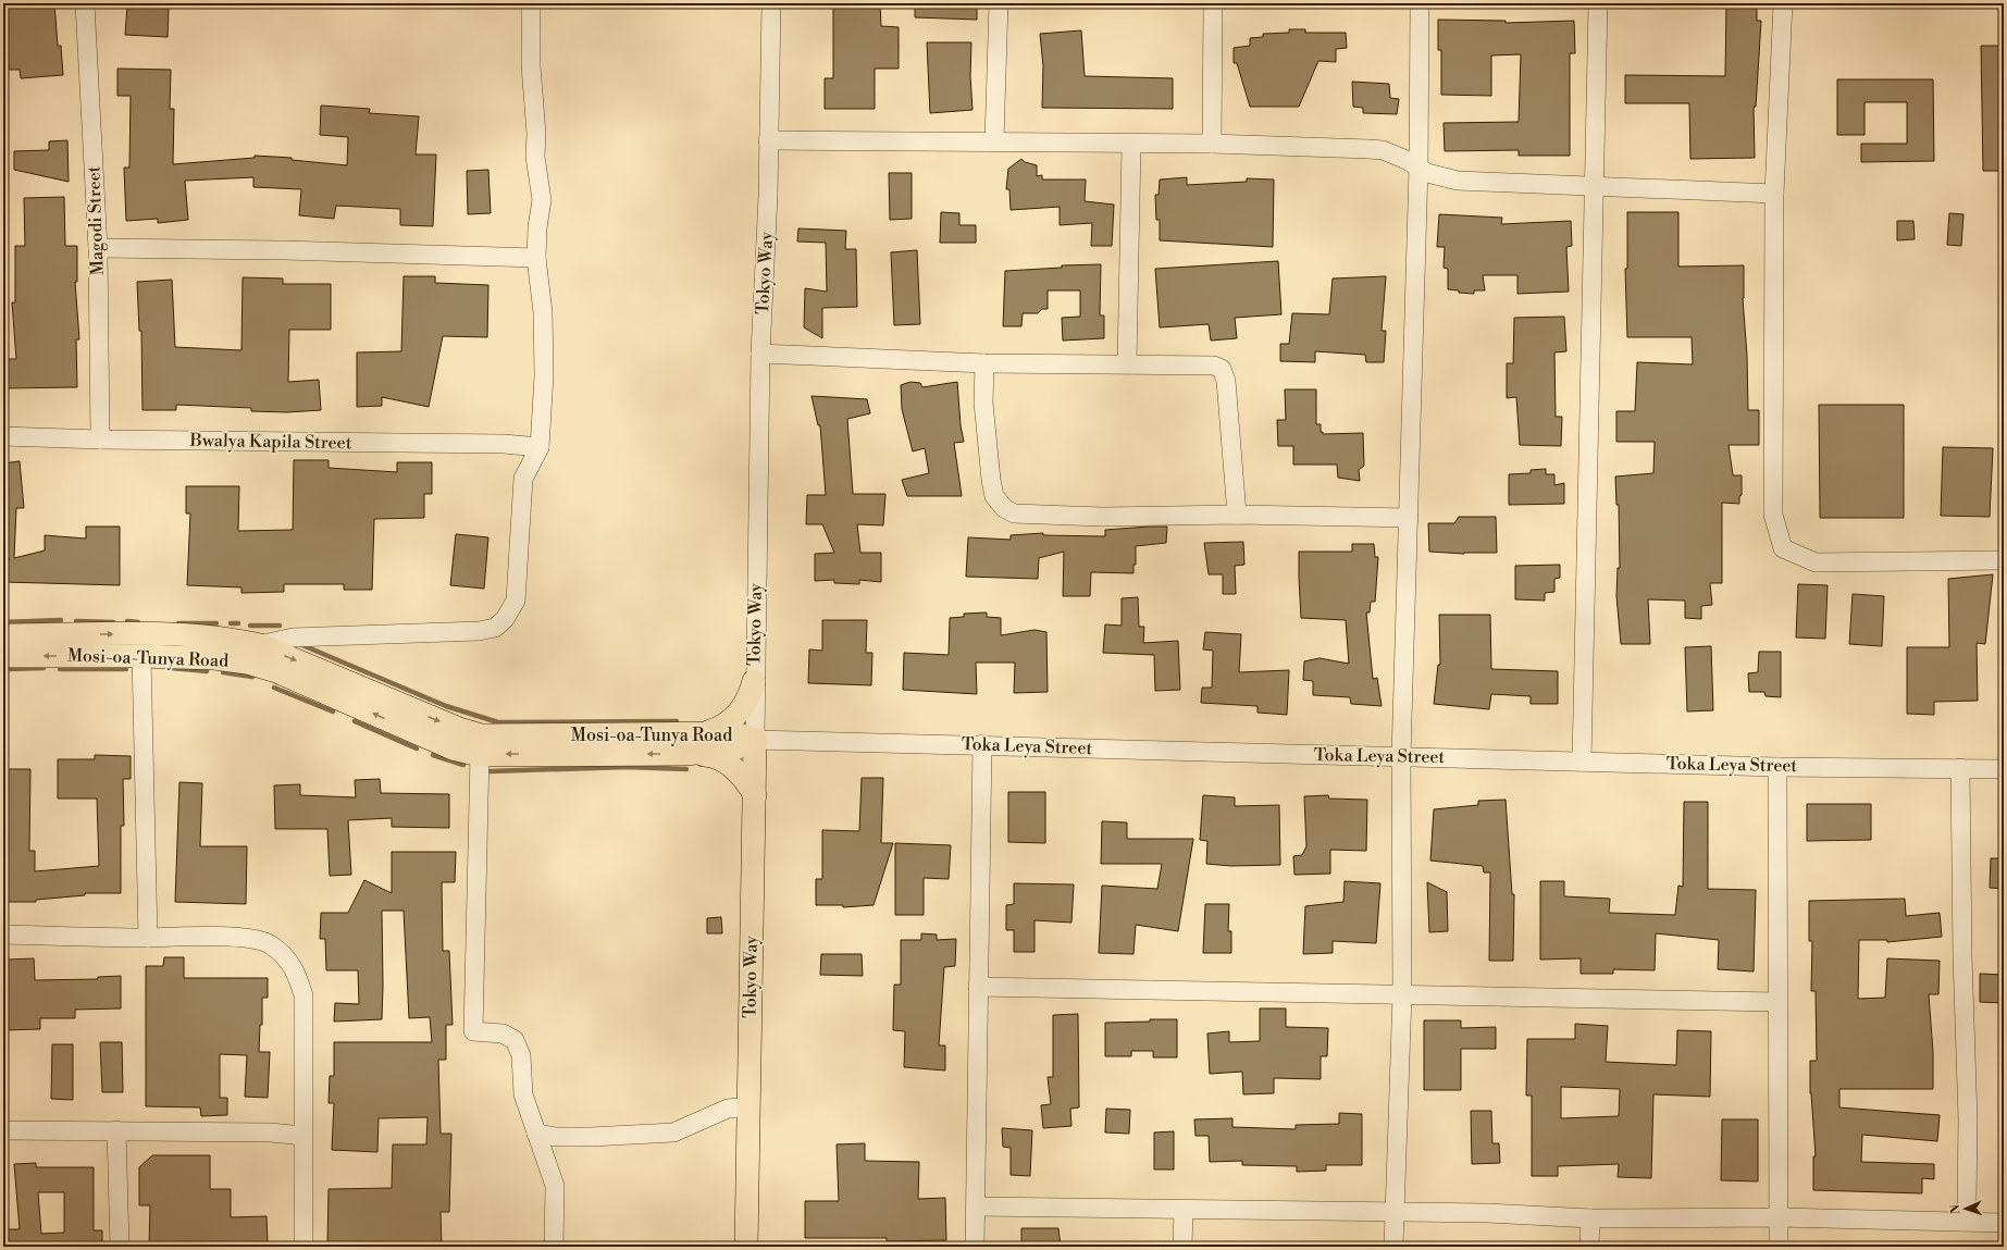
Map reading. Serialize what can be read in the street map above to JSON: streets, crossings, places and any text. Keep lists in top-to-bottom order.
{
  "streets": {
    "main road": ["Tokyo Way", "Mosi-oa-Tunya Road"],
    "street": ["Magodi Street", "Bwalya Kapila Street", "Toka Leya Street"]
  },
  "crossings": [
    ["Magodi Street", "Bwalya Kapila Street"],
    ["Tokyo Way", "Mosi-oa-Tunya Road"],
    ["Tokyo Way", "Toka Leya Street"],
    ["Mosi-oa-Tunya Road", "Toka Leya Street"]
  ],
  "north": "left"
}
